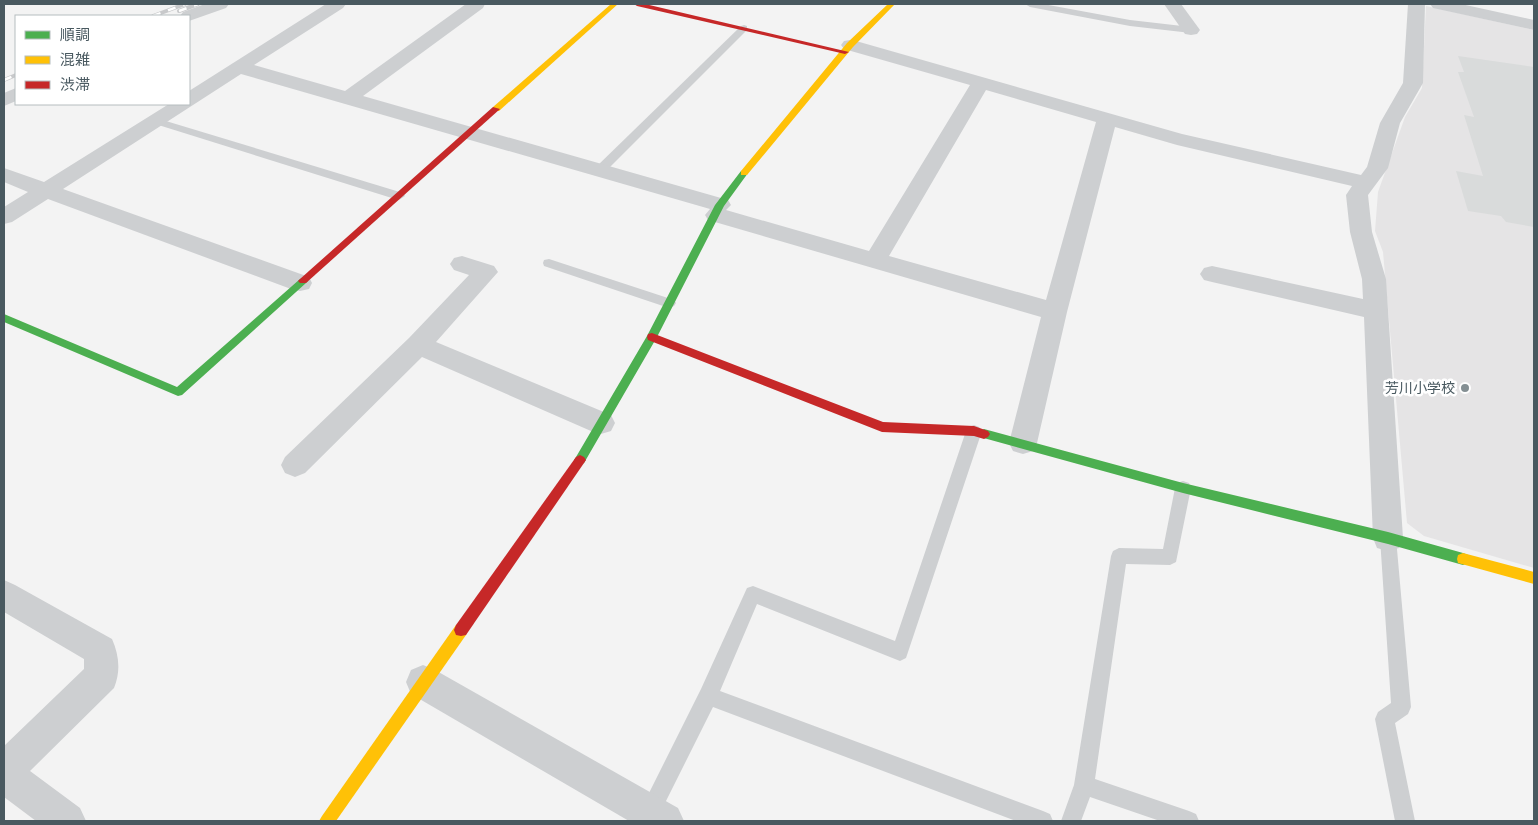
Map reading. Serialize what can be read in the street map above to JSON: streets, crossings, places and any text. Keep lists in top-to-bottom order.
{
  "places": ["芳川小学校"],
  "legend": ["順調", "混雑", "渋滞"]
}
